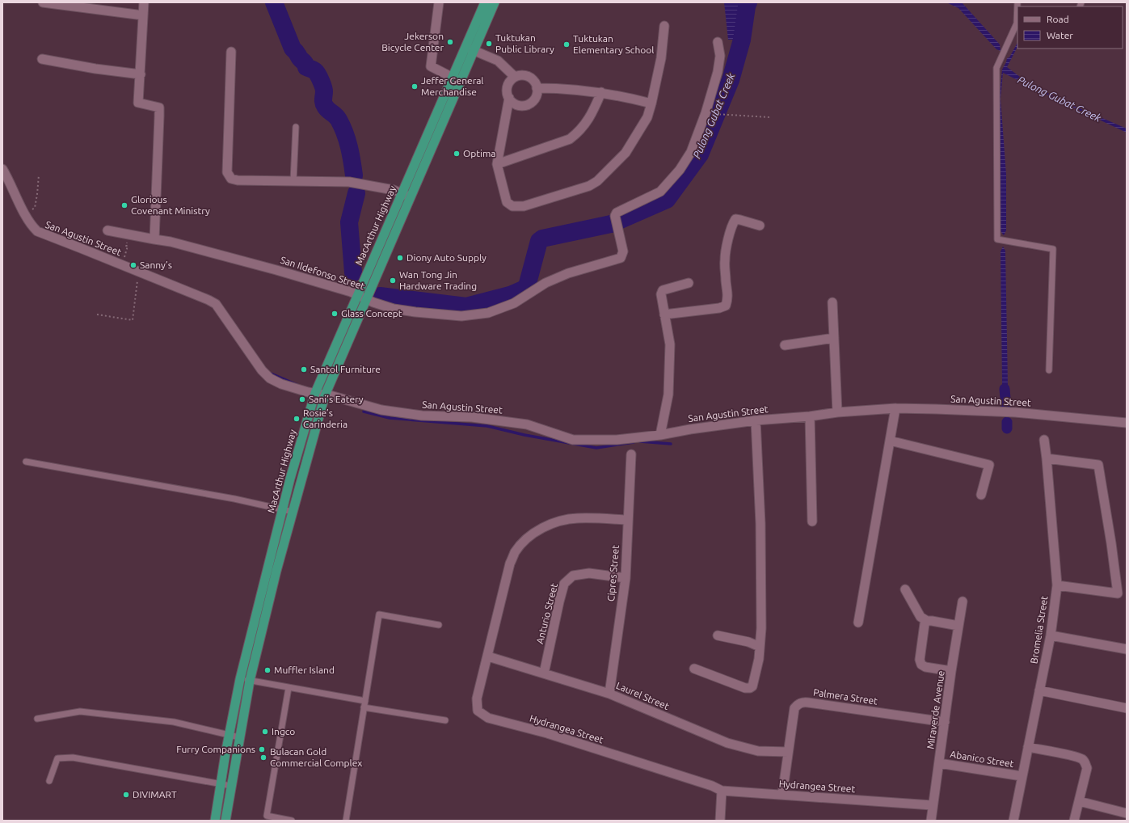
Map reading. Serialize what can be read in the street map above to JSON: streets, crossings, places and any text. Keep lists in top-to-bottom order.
{
  "streets": {
    "highway": ["MacArthur Highway"],
    "street": [
      "San Agustin Street",
      "San Ildefonso Street",
      "Cipres Street",
      "Anturio Street",
      "Bromelia Street",
      "Laurel Street",
      "Palmera Street",
      "Miraverde Avenue",
      "Hydrangea Street",
      "Abanico Street"
    ]
  },
  "crossings": [
    ["MacArthur Highway", "San Agustin Street"],
    ["MacArthur Highway", "San Ildefonso Street"],
    ["Cipres Street", "Anturio Street"],
    ["Cipres Street", "Laurel Street"],
    ["Cipres Street", "Hydrangea Street"],
    ["Anturio Street", "Laurel Street"],
    ["Bromelia Street", "Abanico Street"],
    ["Laurel Street", "Palmera Street"],
    ["Laurel Street", "Hydrangea Street"],
    ["Palmera Street", "Miraverde Avenue"],
    ["Palmera Street", "Hydrangea Street"],
    ["Miraverde Avenue", "Hydrangea Street"],
    ["Miraverde Avenue", "Abanico Street"]
  ],
  "water": ["Pulong Gubat Creek"],
  "places": [
    "Jekerson Bicycle Center",
    "Tuktukan Public Library",
    "Tuktukan Elementary School",
    "Jeffer General Merchandise",
    "Optima",
    "Glorious Covenant Ministry",
    "Diony Auto Supply",
    "Sanny’s",
    "Wan Tong Jin Hardware Trading",
    "Glass Concept",
    "Santol Furniture",
    "Sani’s Eatery",
    "Rosie’s Carinderia",
    "Muffler Island",
    "Ingco",
    "Furry Companions",
    "Bulacan Gold Commercial Complex",
    "DIVIMART"
  ],
  "legend": ["Road", "Water"]
}
